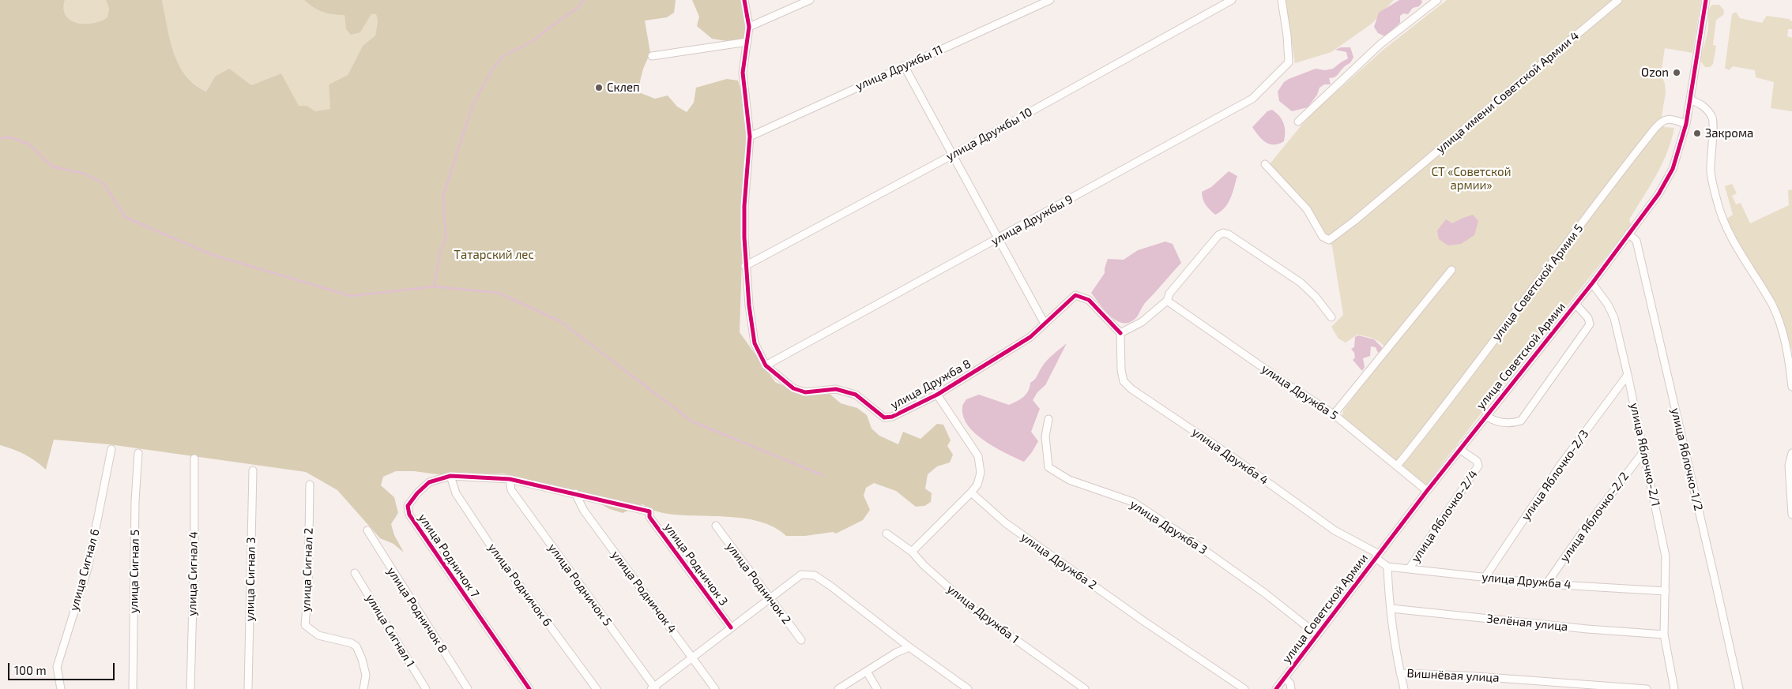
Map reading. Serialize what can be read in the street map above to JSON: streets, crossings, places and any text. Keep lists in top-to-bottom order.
{
  "streets": {
    "street": [
      "улица Дружбы 11",
      "улица имени Советской Армии 4",
      "улица Дружбы 10",
      "улица Дружбы 9",
      "улица Советской Армии 5",
      "улица Советской Армии",
      "улица Дружба 8",
      "улица Дружба 5",
      "улица Яблочко-2/1",
      "улица Дружба 4",
      "улица Яблочко-1/2",
      "улица Яблочко-2/3",
      "улица Яблочко-2/4",
      "улица Яблочко-2/2",
      "улица Дружба 3",
      "улица Родничок 7",
      "улица Дружба 2",
      "улица Родничок 3",
      "улица Сигнал 6",
      "улица Сигнал 2",
      "улица Сигнал 5",
      "улица Сигнал 4",
      "улица Сигнал 3",
      "улица Родничок 2",
      "улица Родничок 6",
      "улица Родничок 5",
      "улица Родничок 4",
      "улица Родничок 8",
      "улица Дружба 1",
      "Зелёная улица",
      "улица Сигнал 1",
      "Вишнёвая улица"
    ]
  },
  "crossings": [
    ["улица Дружбы 11", "улица Дружба 8"],
    ["улица Дружбы 10", "улица Дружба 8"],
    ["улица Дружбы 9", "улица Дружба 8"],
    ["улица Советской Армии 5", "улица Советской Армии"],
    ["улица Советской Армии 5", "улица Дружба 5"],
    ["улица Советской Армии", "улица Дружба 5"],
    ["улица Советской Армии", "улица Яблочко-2/1"],
    ["улица Советской Армии", "улица Дружба 4"],
    ["улица Советской Армии", "улица Яблочко-1/2"],
    ["улица Советской Армии", "улица Яблочко-2/4"],
    ["улица Советской Армии", "улица Дружба 3"],
    ["улица Дружба 8", "улица Дружба 4"],
    ["улица Яблочко-2/1", "улица Дружба 4"],
    ["улица Яблочко-2/1", "улица Яблочко-2/3"],
    ["улица Яблочко-2/1", "улица Яблочко-2/2"],
    ["улица Яблочко-2/1", "Зелёная улица"],
    ["улица Дружба 4", "улица Яблочко-2/3"],
    ["улица Дружба 4", "улица Яблочко-2/4"],
    ["улица Дружба 4", "улица Яблочко-2/2"],
    ["улица Родничок 7", "улица Родничок 3"],
    ["улица Родничок 7", "улица Родничок 6"],
    ["улица Родничок 7", "улица Родничок 5"],
    ["улица Родничок 7", "улица Родничок 4"]
  ],
  "parks": ["СТ «Советской армии»", "Татарский лес"],
  "places": ["Ozon", "Склеп", "Закрома"],
  "scale_bar": "100 m"
}
